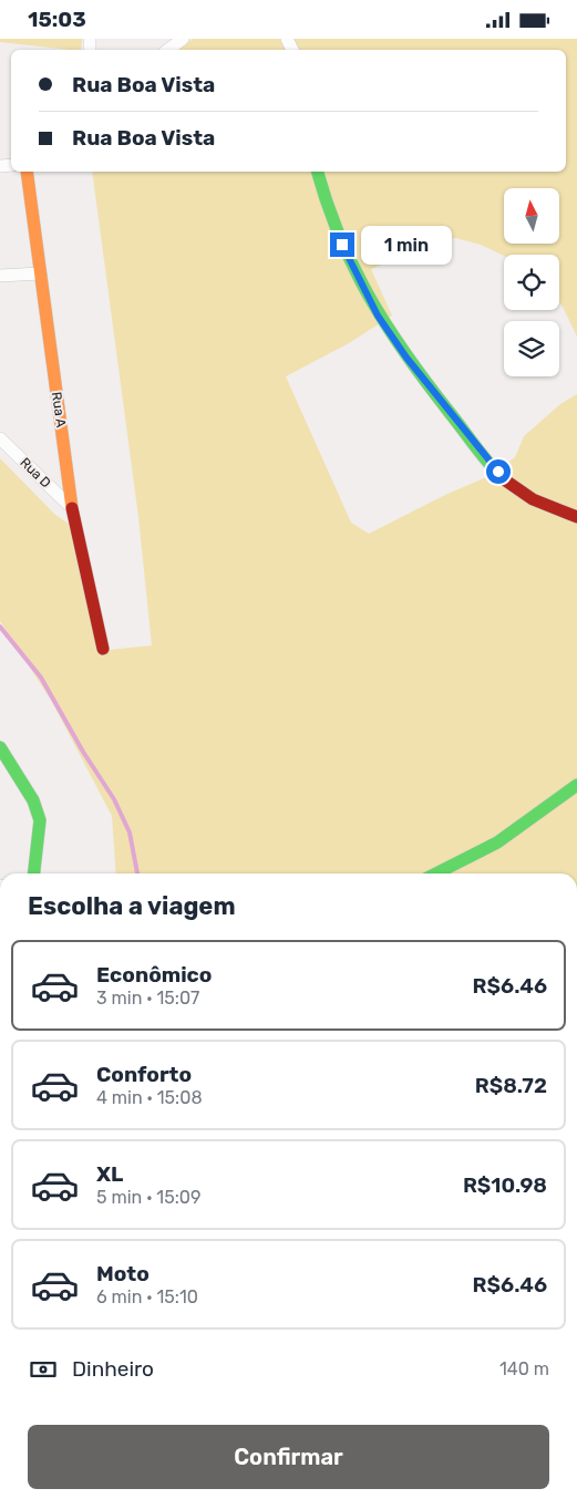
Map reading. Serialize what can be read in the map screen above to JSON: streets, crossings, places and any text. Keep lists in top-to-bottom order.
{
  "streets": {
    "street": ["Rua A", "Rua D"]
  },
  "crossings": [
    ["Rua A", "Rua D"]
  ],
  "north": "top",
  "page": {
    "status": "15:03",
    "banner": ["Rua Boa Vista", "Rua Boa Vista"],
    "bubble": "1 min",
    "heading": "Escolha a viagem",
    "list": [
      {
        "name": "Econômico",
        "note": "3 min · 15:07",
        "value": "R$6.46"
      },
      {
        "name": "Conforto",
        "note": "4 min · 15:08",
        "value": "R$8.72"
      },
      {
        "name": "XL",
        "note": "5 min · 15:09",
        "value": "R$10.98"
      },
      {
        "name": "Moto",
        "note": "6 min · 15:10",
        "value": "R$6.46"
      }
    ],
    "pay": ["Dinheiro", "140 m"],
    "buttons": "Confirmar"
  }
}
